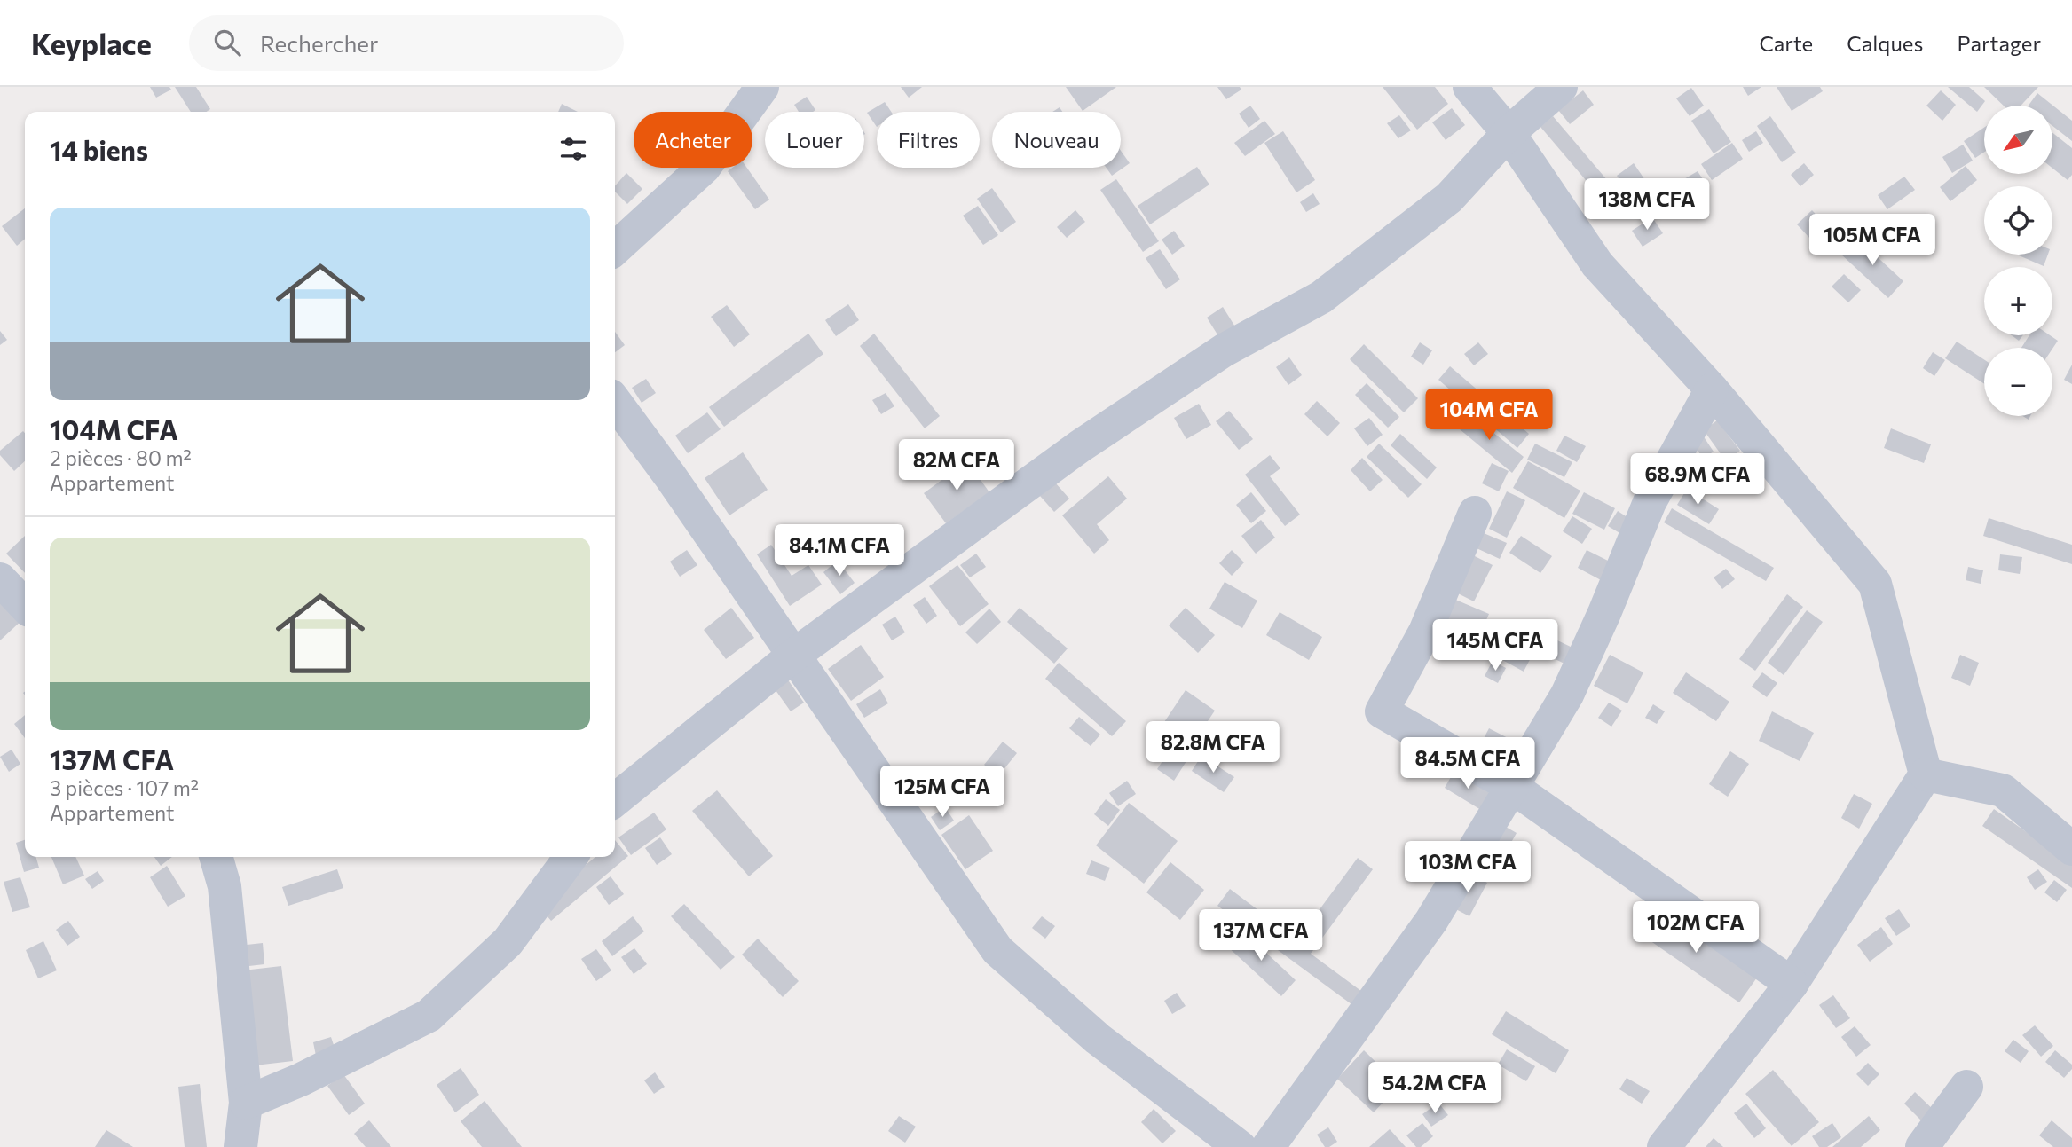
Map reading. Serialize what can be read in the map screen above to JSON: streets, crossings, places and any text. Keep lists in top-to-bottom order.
{
  "north": "bottom left",
  "page": {
    "header": "Keyplace",
    "search": "Rechercher",
    "nav": ["Carte", "Calques", "Partager"],
    "map_buttons": ["+", "−"],
    "chip": [
      "Acheter",
      "Louer",
      "Filtres",
      "Nouveau"
    ],
    "heading": "14 biens",
    "price": [
      "138M CFA",
      "105M CFA",
      "104M CFA",
      "82M CFA",
      "68.9M CFA",
      "84.1M CFA",
      "145M CFA",
      "82.8M CFA",
      "84.5M CFA",
      "125M CFA",
      "103M CFA",
      "102M CFA",
      "137M CFA",
      "54.2M CFA"
    ],
    "list": [
      {
        "name": "104M CFA",
        "note": "2 pièces · 80 m² · Appartement"
      },
      {
        "name": "137M CFA",
        "note": "3 pièces · 107 m² · Appartement"
      }
    ]
  }
}
